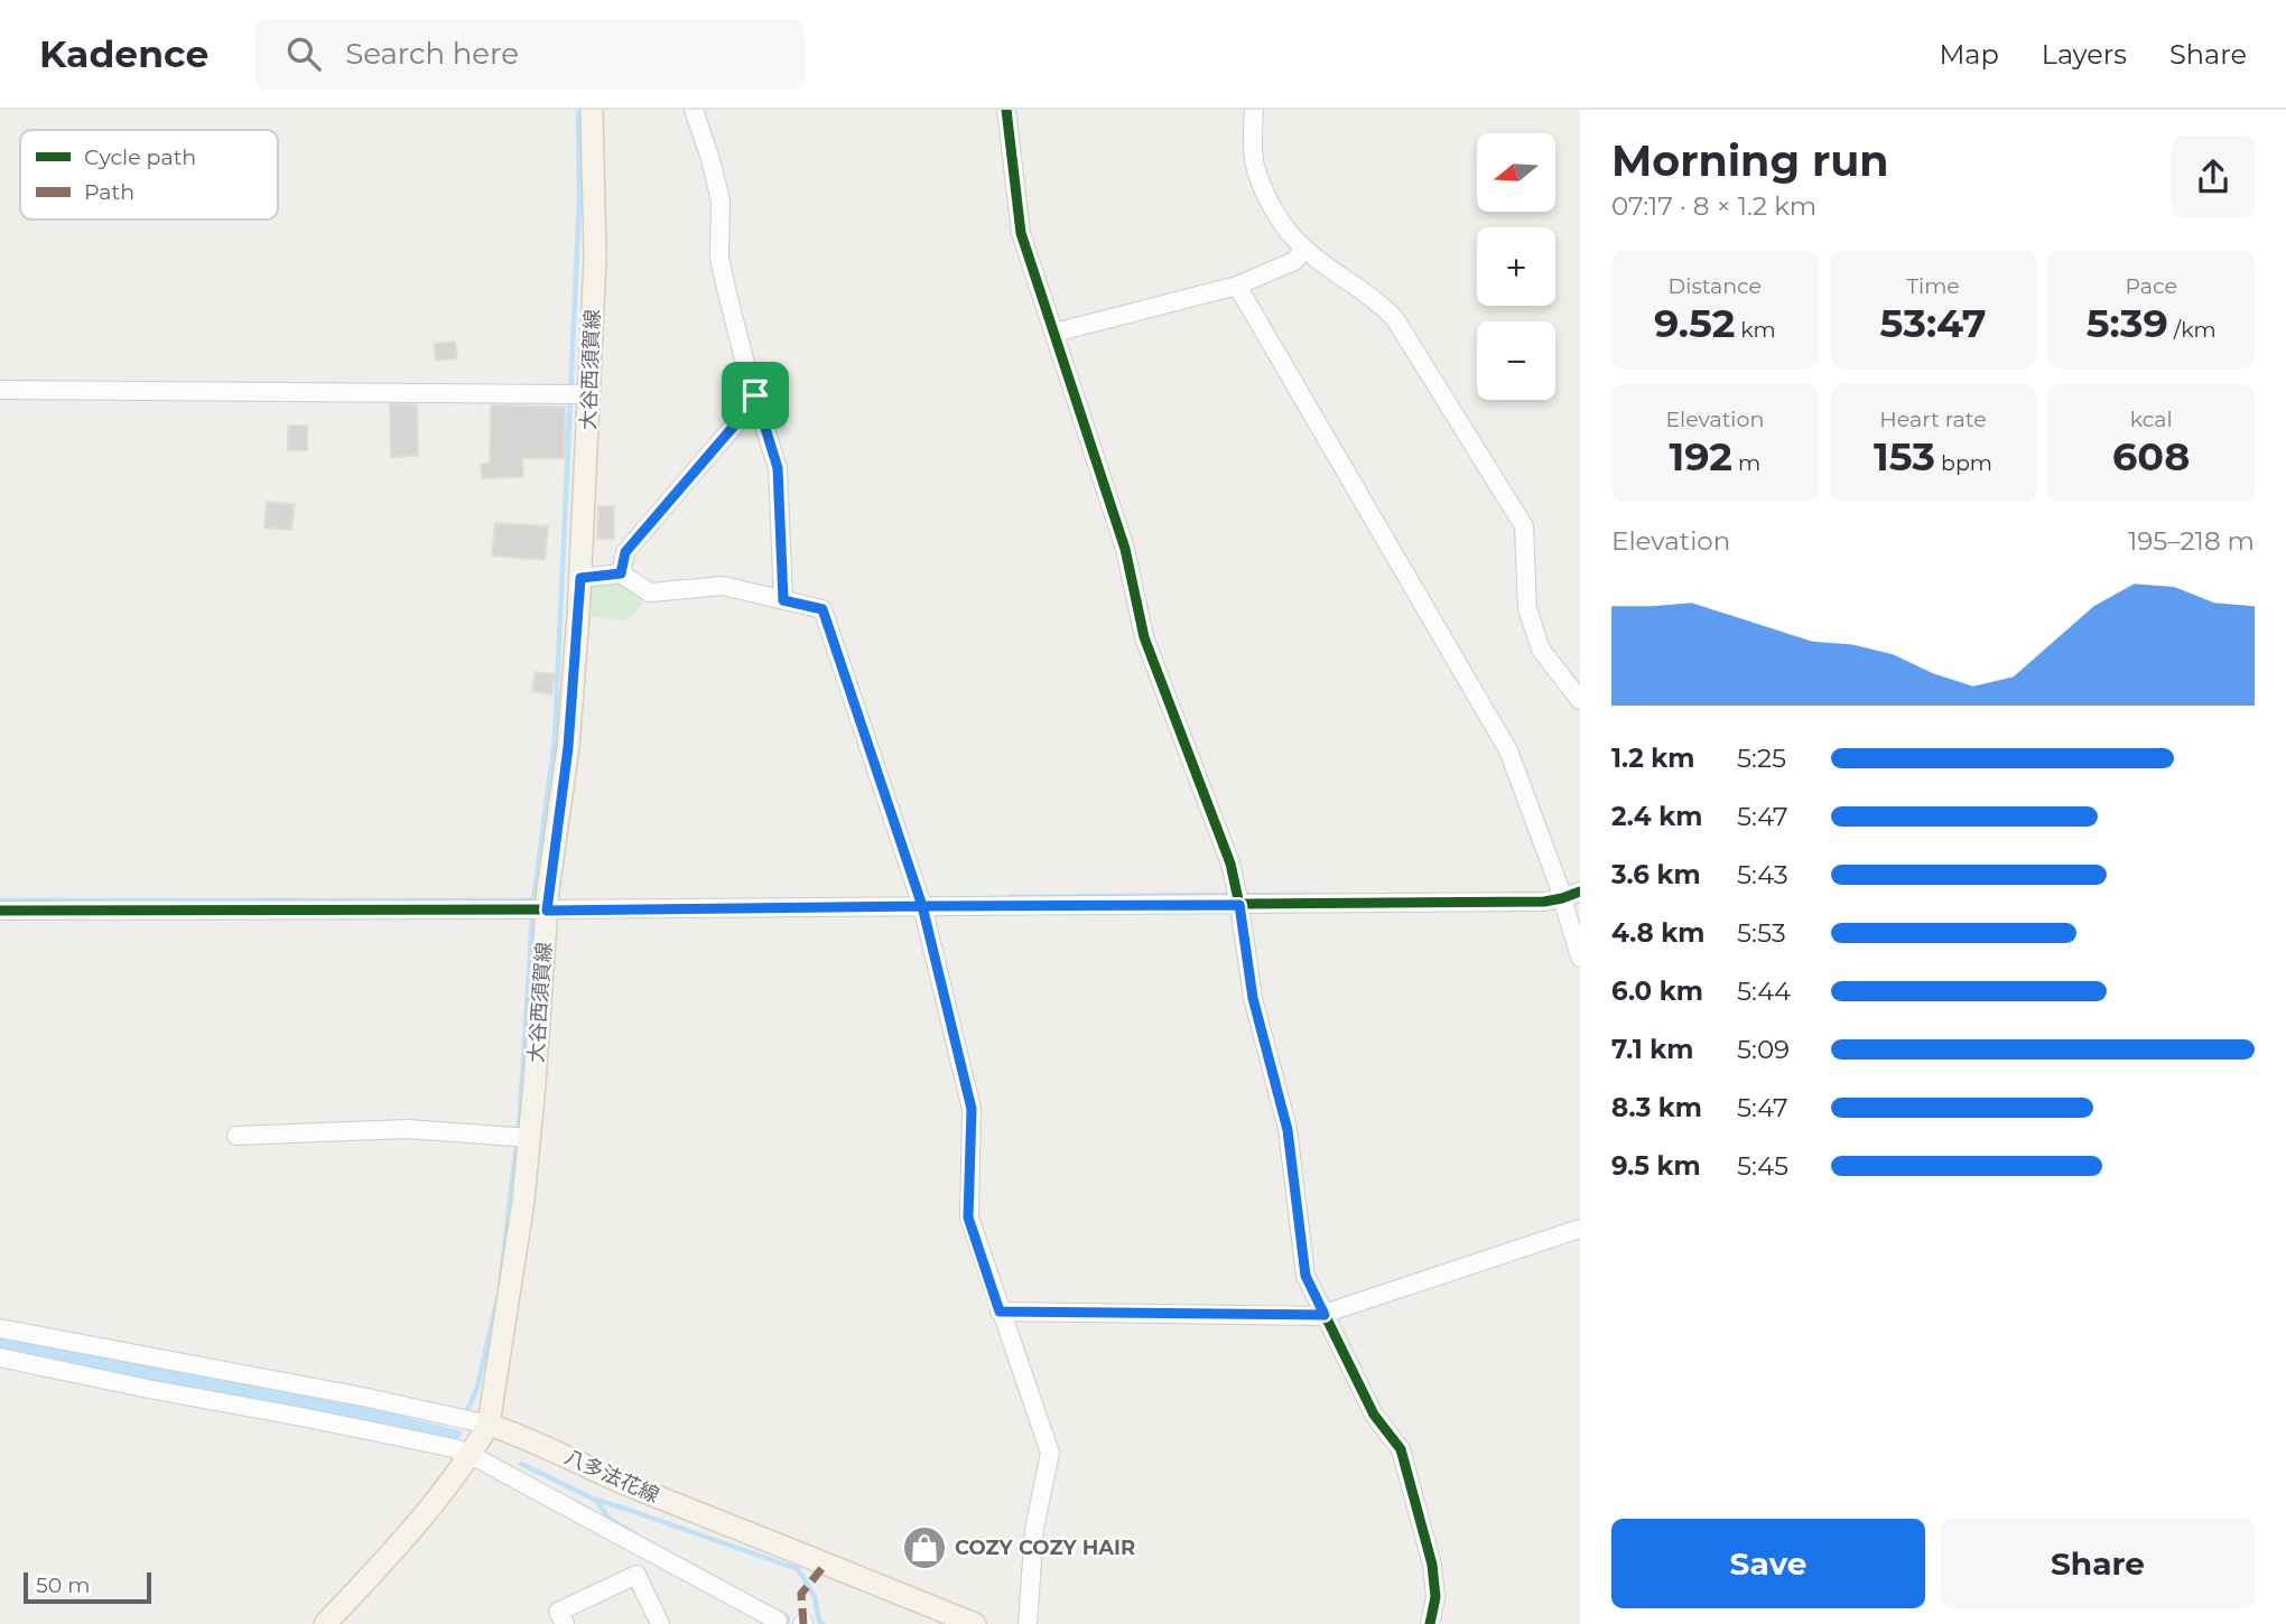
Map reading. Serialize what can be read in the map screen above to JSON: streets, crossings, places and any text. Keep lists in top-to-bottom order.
{
  "streets": {
    "main road": ["大谷西須賀線", "八多法花線"]
  },
  "crossings": [
    ["大谷西須賀線", "八多法花線"]
  ],
  "places": {
    "shop": ["COZY COZY HAIR"]
  },
  "legend": ["Cycle path", "Path"],
  "scale_bar": "50 m",
  "north": "left",
  "page": {
    "header": "Kadence",
    "search": "Search here",
    "nav": ["Map", "Layers", "Share"],
    "heading": ["Morning run", "07:17 · 8 × 1.2 km"],
    "map_buttons": ["+", "−"],
    "stats": [
      ["Distance", "9.52 km"],
      ["Time", "53:47"],
      ["Pace", "5:39 /km"],
      ["Elevation", "192 m"],
      ["Heart rate", "153 bpm"],
      ["kcal", "608"]
    ],
    "chart": ["Elevation", "195–218 m"],
    "list": [
      {
        "name": "1.2 km",
        "note": "5:25"
      },
      {
        "name": "2.4 km",
        "note": "5:47"
      },
      {
        "name": "3.6 km",
        "note": "5:43"
      },
      {
        "name": "4.8 km",
        "note": "5:53"
      },
      {
        "name": "6.0 km",
        "note": "5:44"
      },
      {
        "name": "7.1 km",
        "note": "5:09"
      },
      {
        "name": "8.3 km",
        "note": "5:47"
      },
      {
        "name": "9.5 km",
        "note": "5:45"
      }
    ],
    "buttons": ["Save", "Share"],
    "scale": "50 m"
  }
}
